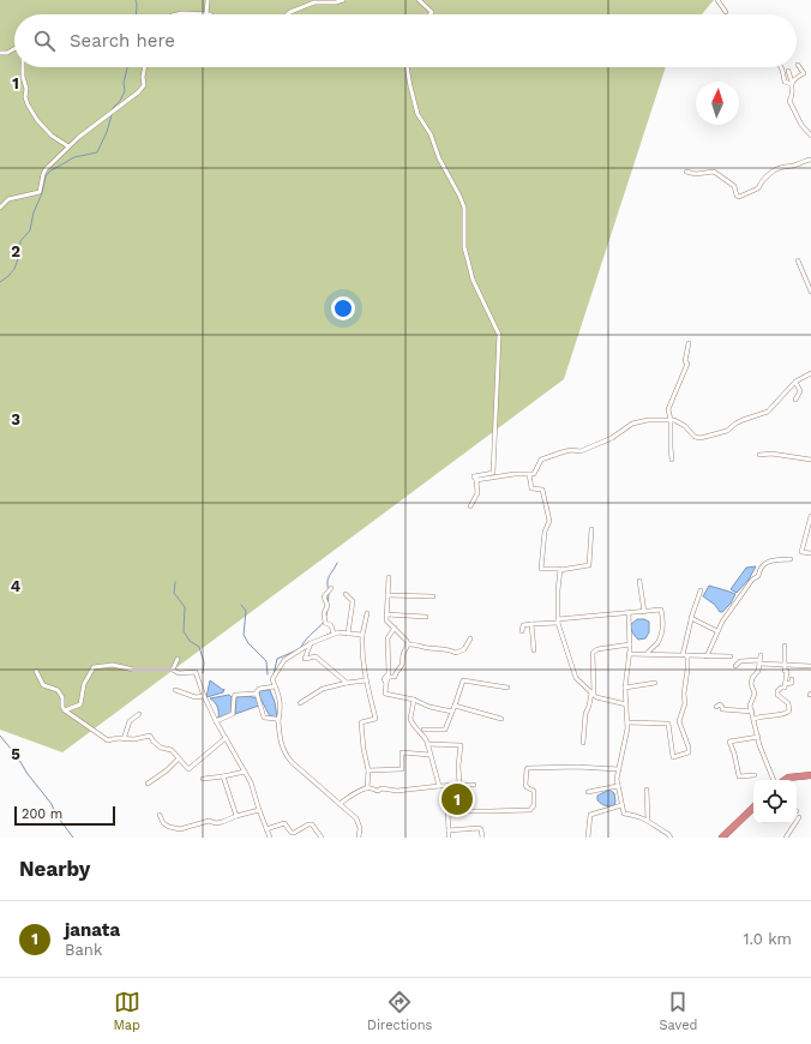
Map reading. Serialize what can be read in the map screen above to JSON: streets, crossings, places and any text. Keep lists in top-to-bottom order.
{
  "scale_bar": "200 m",
  "north": "top",
  "page": {
    "search": "Search here",
    "pins": "1",
    "scale": "200 m",
    "heading": "Nearby",
    "list": [
      {
        "mark": "1",
        "name": "janata",
        "note": "Bank",
        "value": "1.0 km"
      }
    ],
    "nav": ["Map", "Directions", "Saved"]
  },
  "grid": {
    "rows": [
      "1",
      "2",
      "3",
      "4",
      "5"
    ]
  }
}
